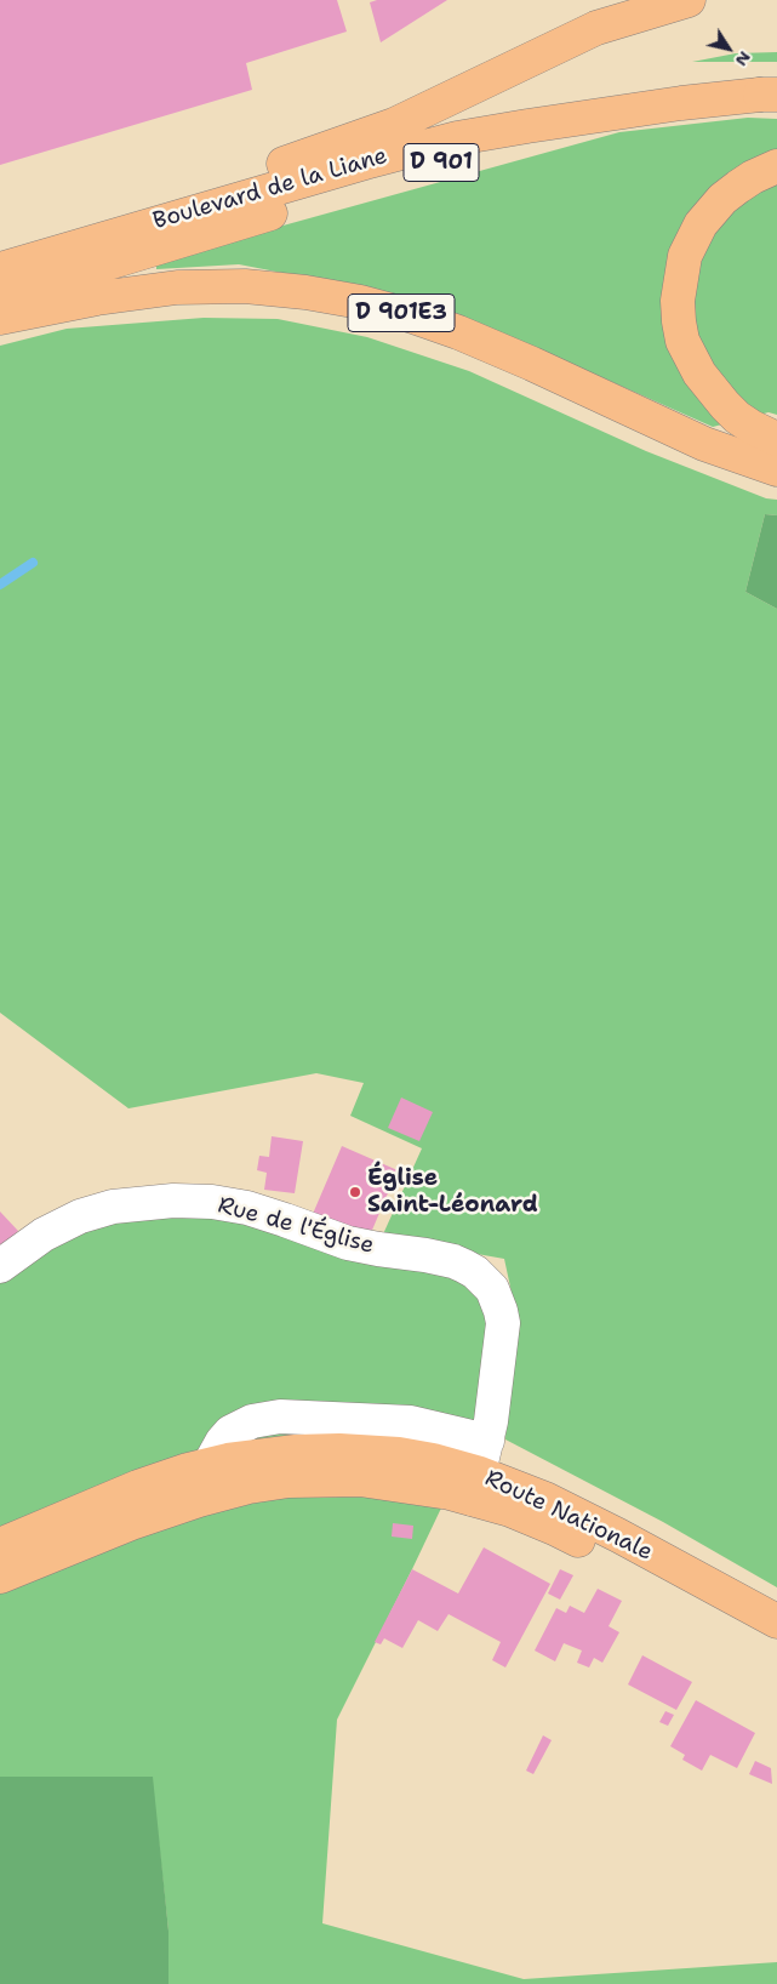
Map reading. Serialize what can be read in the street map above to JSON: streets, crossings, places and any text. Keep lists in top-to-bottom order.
{
  "streets": {
    "main road": [
      "D 901",
      "Boulevard de la Liane",
      "D 901E3",
      "Route Nationale"
    ],
    "street": ["Rue de l'Église"]
  },
  "crossings": [
    ["D 901", "Boulevard de la Liane"],
    ["Rue de l'Église", "Route Nationale"]
  ],
  "places": ["Église Saint-Léonard"],
  "north": "bottom right"
}
